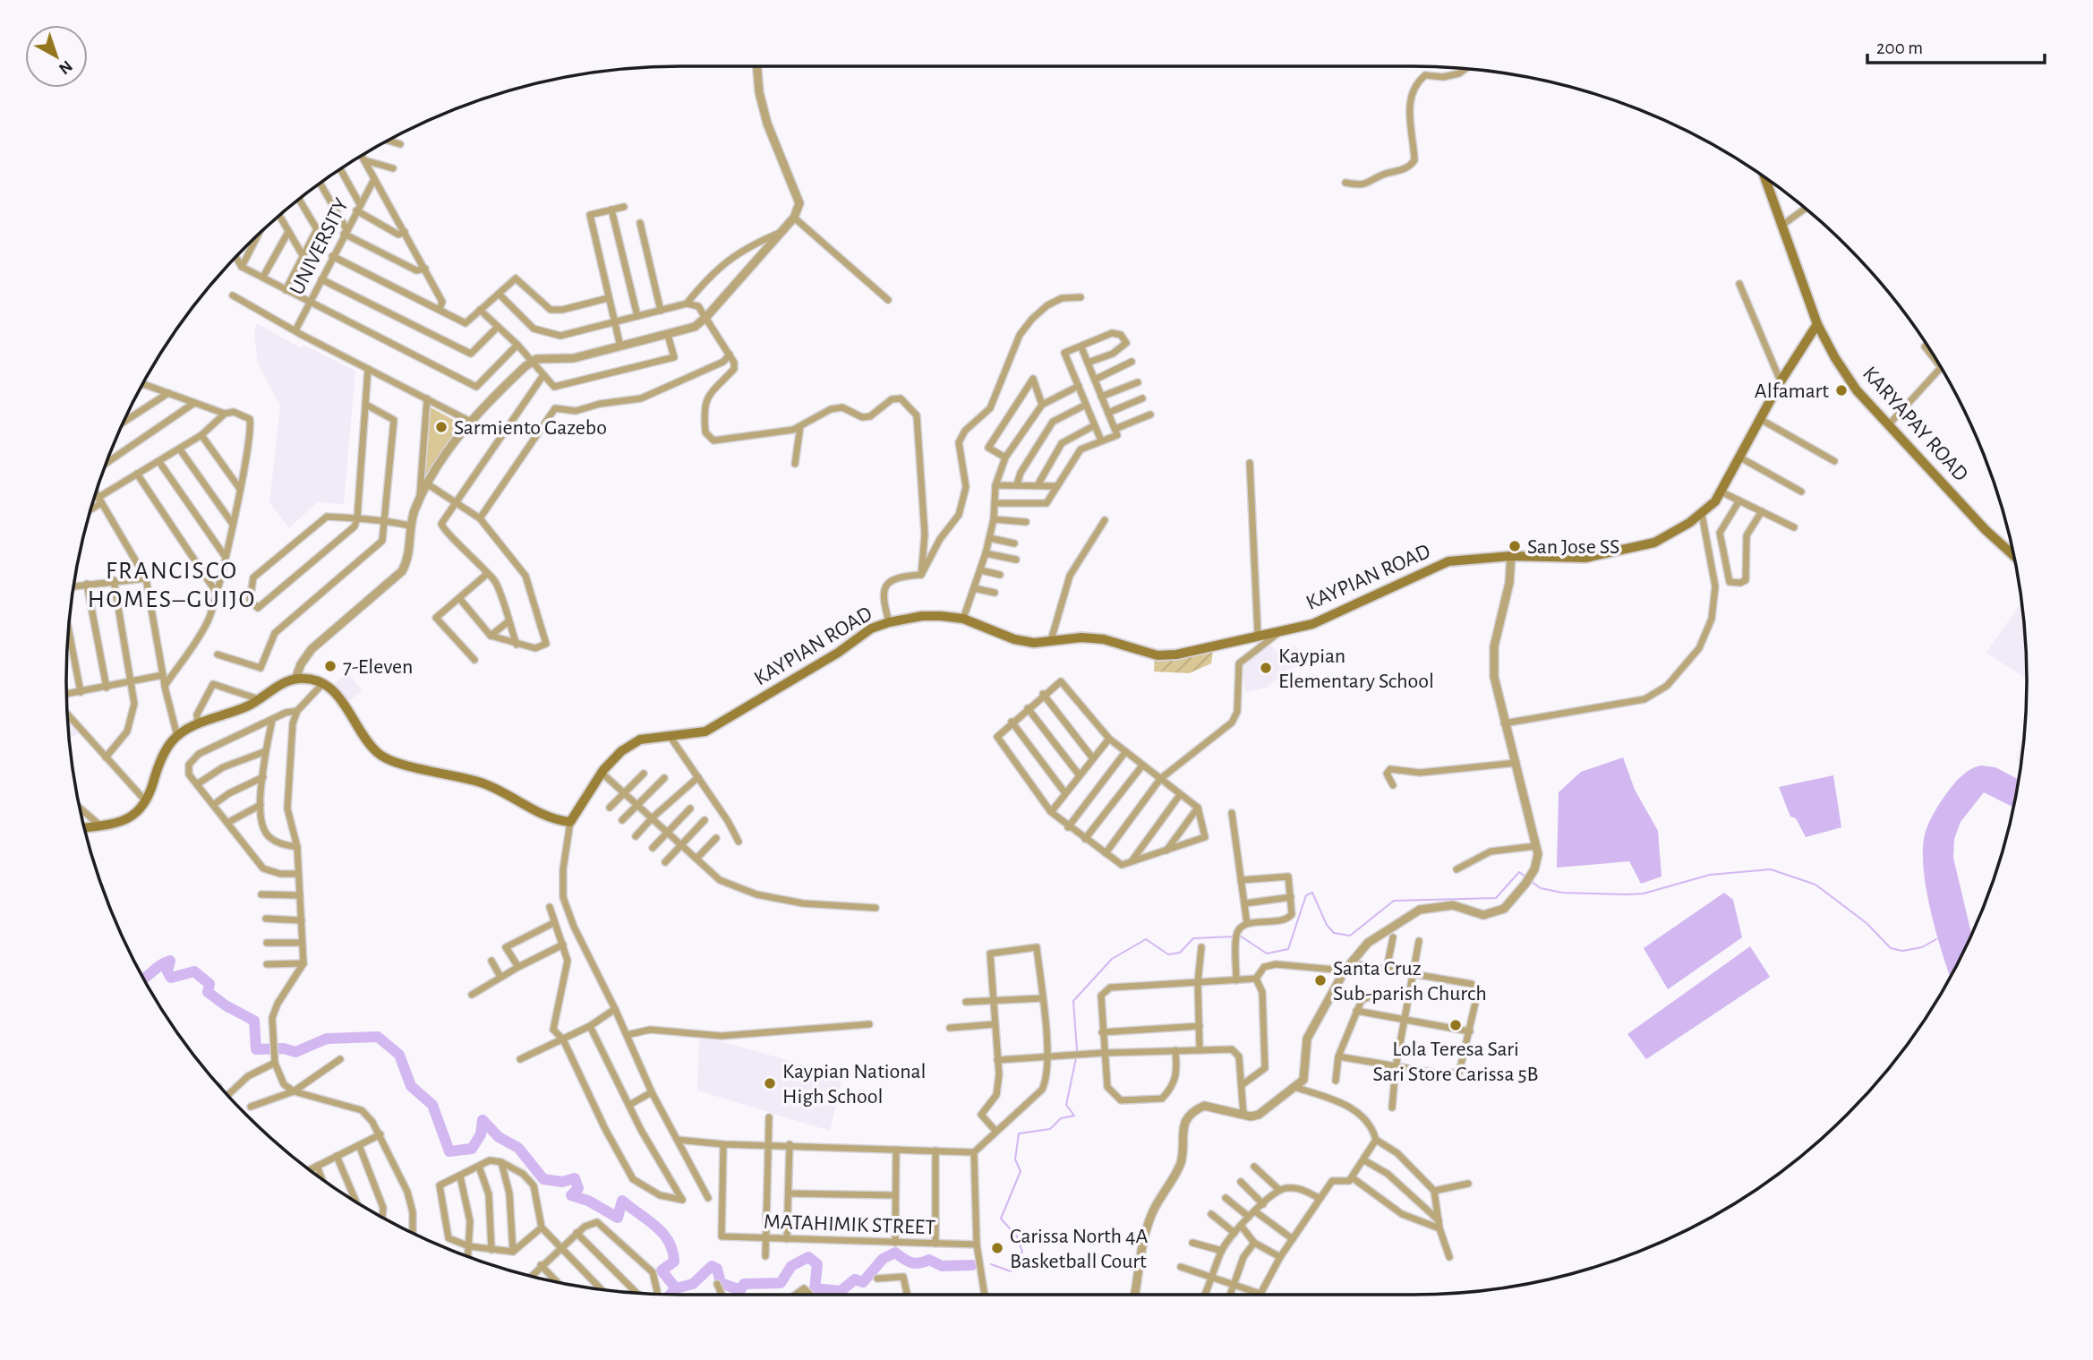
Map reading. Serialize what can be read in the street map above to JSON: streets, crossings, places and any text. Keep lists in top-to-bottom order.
{
  "streets": {
    "main road": ["KARYAPAY ROAD", "KAYPIAN ROAD"],
    "street": ["UNIVERSITY", "MATAHIMIK STREET"]
  },
  "crossings": [
    ["KARYAPAY ROAD", "KAYPIAN ROAD"]
  ],
  "districts": ["FRANCISCO HOMES–GUIJO"],
  "places": [
    "Alfamart",
    "Sarmiento Gazebo",
    "San Jose SS",
    "7-Eleven",
    "Kaypian Elementary School",
    "Santa Cruz Sub-parish Church",
    "Lola Teresa Sari Sari Store Carissa 5B",
    "Kaypian National High School",
    "Carissa North 4A Basketball Court"
  ],
  "scale_bar": "200 m",
  "north": "bottom right"
}
